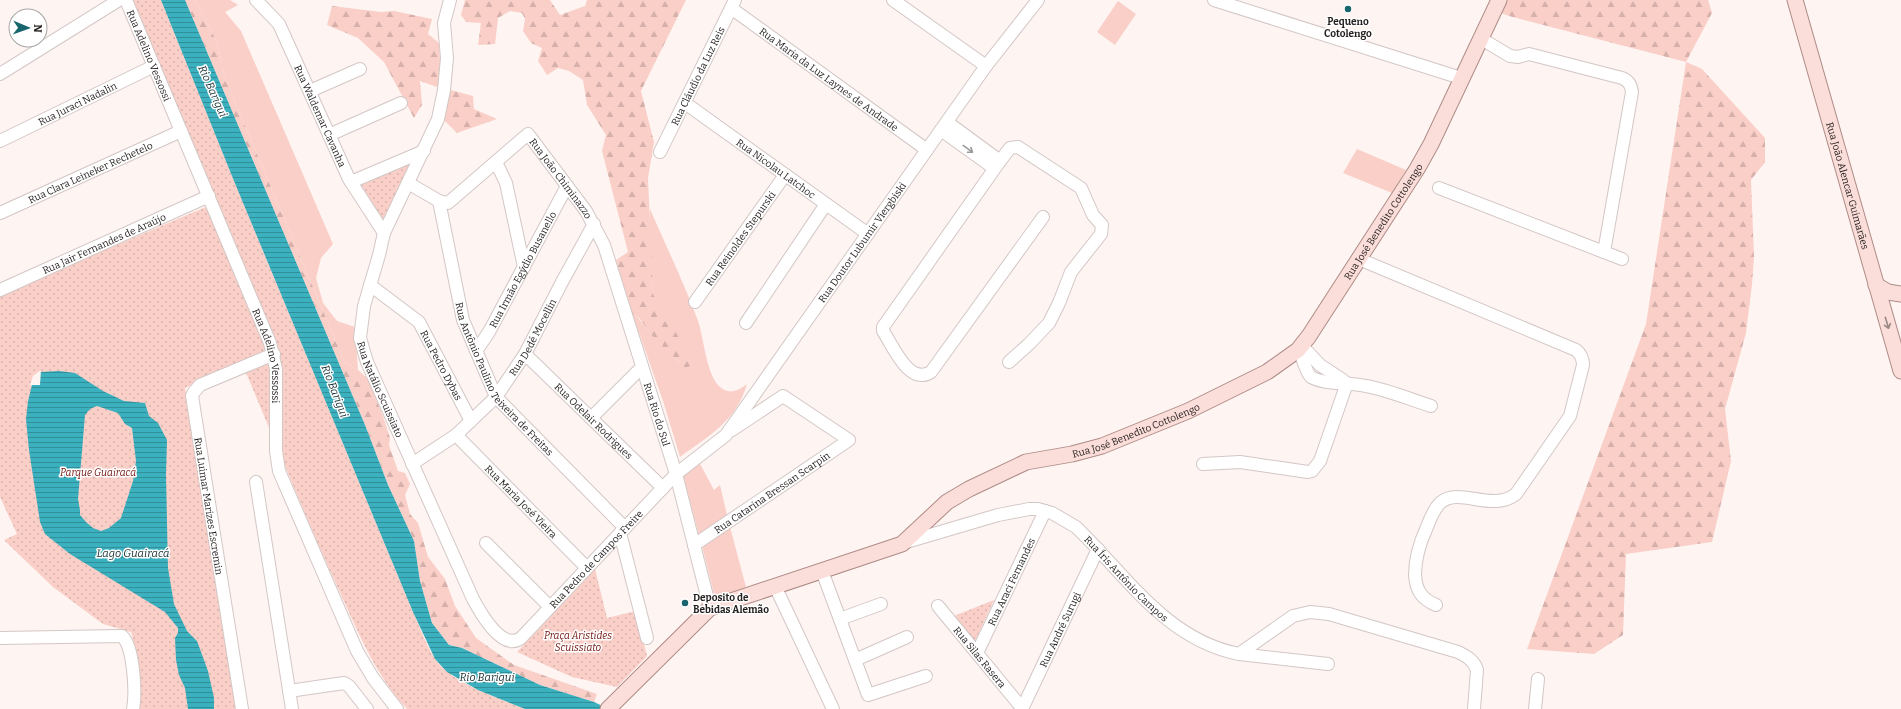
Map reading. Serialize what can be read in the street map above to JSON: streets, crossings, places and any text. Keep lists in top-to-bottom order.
{
  "streets": {
    "main road": ["Rua João Alencar Guimarães", "Rua José Benedito Cottolengo"],
    "street": [
      "Rua Adelino Vessossi",
      "Rua Cláudio da Luz Reis",
      "Rua Maria da Luz Laynes de Andrade",
      "Rua Juraci Nadalin",
      "Rua Waldemar Cavanha",
      "Rua Nicolau Latchoc",
      "Rua Clara Leineker Rechetelo",
      "Rua João Chiminazzo",
      "Rua Reinoldes Stepurski",
      "Rua Doutor Lubumir Viergbiski",
      "Rua Jair Fernandes de Araújo",
      "Rua Irmão Egýdio Busanello",
      "Rua Dedé Mocellin",
      "Rua Pedro Dybas",
      "Rua Antônio Paulino Teixeira de Freitas",
      "Rua Natálio Scuissiato",
      "Rua Rio do Sul",
      "Rua Odelair Rodrigues",
      "Rua Catarina Bressan Scarpin",
      "Rua Maria José Vieira",
      "Rua Luimar Marizes Escremin",
      "Rua Pedro de Campos Freire",
      "Rua Íris Antônio Campos",
      "Rua Araci Fernandes",
      "Rua André Surugi",
      "Rua Silas Rasera"
    ]
  },
  "crossings": [
    ["Rua Adelino Vessossi", "Rua Juraci Nadalin"],
    ["Rua Adelino Vessossi", "Rua Clara Leineker Rechetelo"],
    ["Rua Adelino Vessossi", "Rua Jair Fernandes de Araújo"],
    ["Rua Adelino Vessossi", "Rua Luimar Marizes Escremin"],
    ["Rua Cláudio da Luz Reis", "Rua Maria da Luz Laynes de Andrade"],
    ["Rua Cláudio da Luz Reis", "Rua Nicolau Latchoc"],
    ["Rua Maria da Luz Laynes de Andrade", "Rua Doutor Lubumir Viergbiski"],
    ["Rua Waldemar Cavanha", "Rua Natálio Scuissiato"],
    ["Rua Nicolau Latchoc", "Rua Reinoldes Stepurski"],
    ["Rua Nicolau Latchoc", "Rua Doutor Lubumir Viergbiski"],
    ["Rua João Chiminazzo", "Rua Irmão Egýdio Busanello"],
    ["Rua João Chiminazzo", "Rua Dedé Mocellin"],
    ["Rua João Chiminazzo", "Rua Rio do Sul"],
    ["Rua José Benedito Cottolengo", "Rua Rio do Sul"],
    ["Rua José Benedito Cottolengo", "Rua Íris Antônio Campos"],
    ["Rua Doutor Lubumir Viergbiski", "Rua Rio do Sul"],
    ["Rua Doutor Lubumir Viergbiski", "Rua Catarina Bressan Scarpin"],
    ["Rua Doutor Lubumir Viergbiski", "Rua Pedro de Campos Freire"],
    ["Rua Irmão Egýdio Busanello", "Rua Antônio Paulino Teixeira de Freitas"],
    ["Rua Dedé Mocellin", "Rua Pedro Dybas"],
    ["Rua Dedé Mocellin", "Rua Antônio Paulino Teixeira de Freitas"],
    ["Rua Dedé Mocellin", "Rua Natálio Scuissiato"],
    ["Rua Dedé Mocellin", "Rua Rio do Sul"],
    ["Rua Dedé Mocellin", "Rua Odelair Rodrigues"],
    ["Rua Dedé Mocellin", "Rua Maria José Vieira"],
    ["Rua Pedro Dybas", "Rua Natálio Scuissiato"],
    ["Rua Antônio Paulino Teixeira de Freitas", "Rua Pedro de Campos Freire"],
    ["Rua Natálio Scuissiato", "Rua Pedro de Campos Freire"],
    ["Rua Rio do Sul", "Rua Catarina Bressan Scarpin"],
    ["Rua Rio do Sul", "Rua Pedro de Campos Freire"],
    ["Rua Odelair Rodrigues", "Rua Pedro de Campos Freire"],
    ["Rua Maria José Vieira", "Rua Pedro de Campos Freire"],
    ["Rua Íris Antônio Campos", "Rua Araci Fernandes"],
    ["Rua Íris Antônio Campos", "Rua André Surugi"],
    ["Rua Araci Fernandes", "Rua Silas Rasera"],
    ["Rua André Surugi", "Rua Silas Rasera"]
  ],
  "water": ["Rio Barigui", "Lago Guairacá"],
  "parks": ["Parque Guairacá", "Praça Aristides Scuissiato"],
  "places": ["Pequeno Cotolengo", "Deposito de Bebidas Alemão"],
  "north": "right"
}
